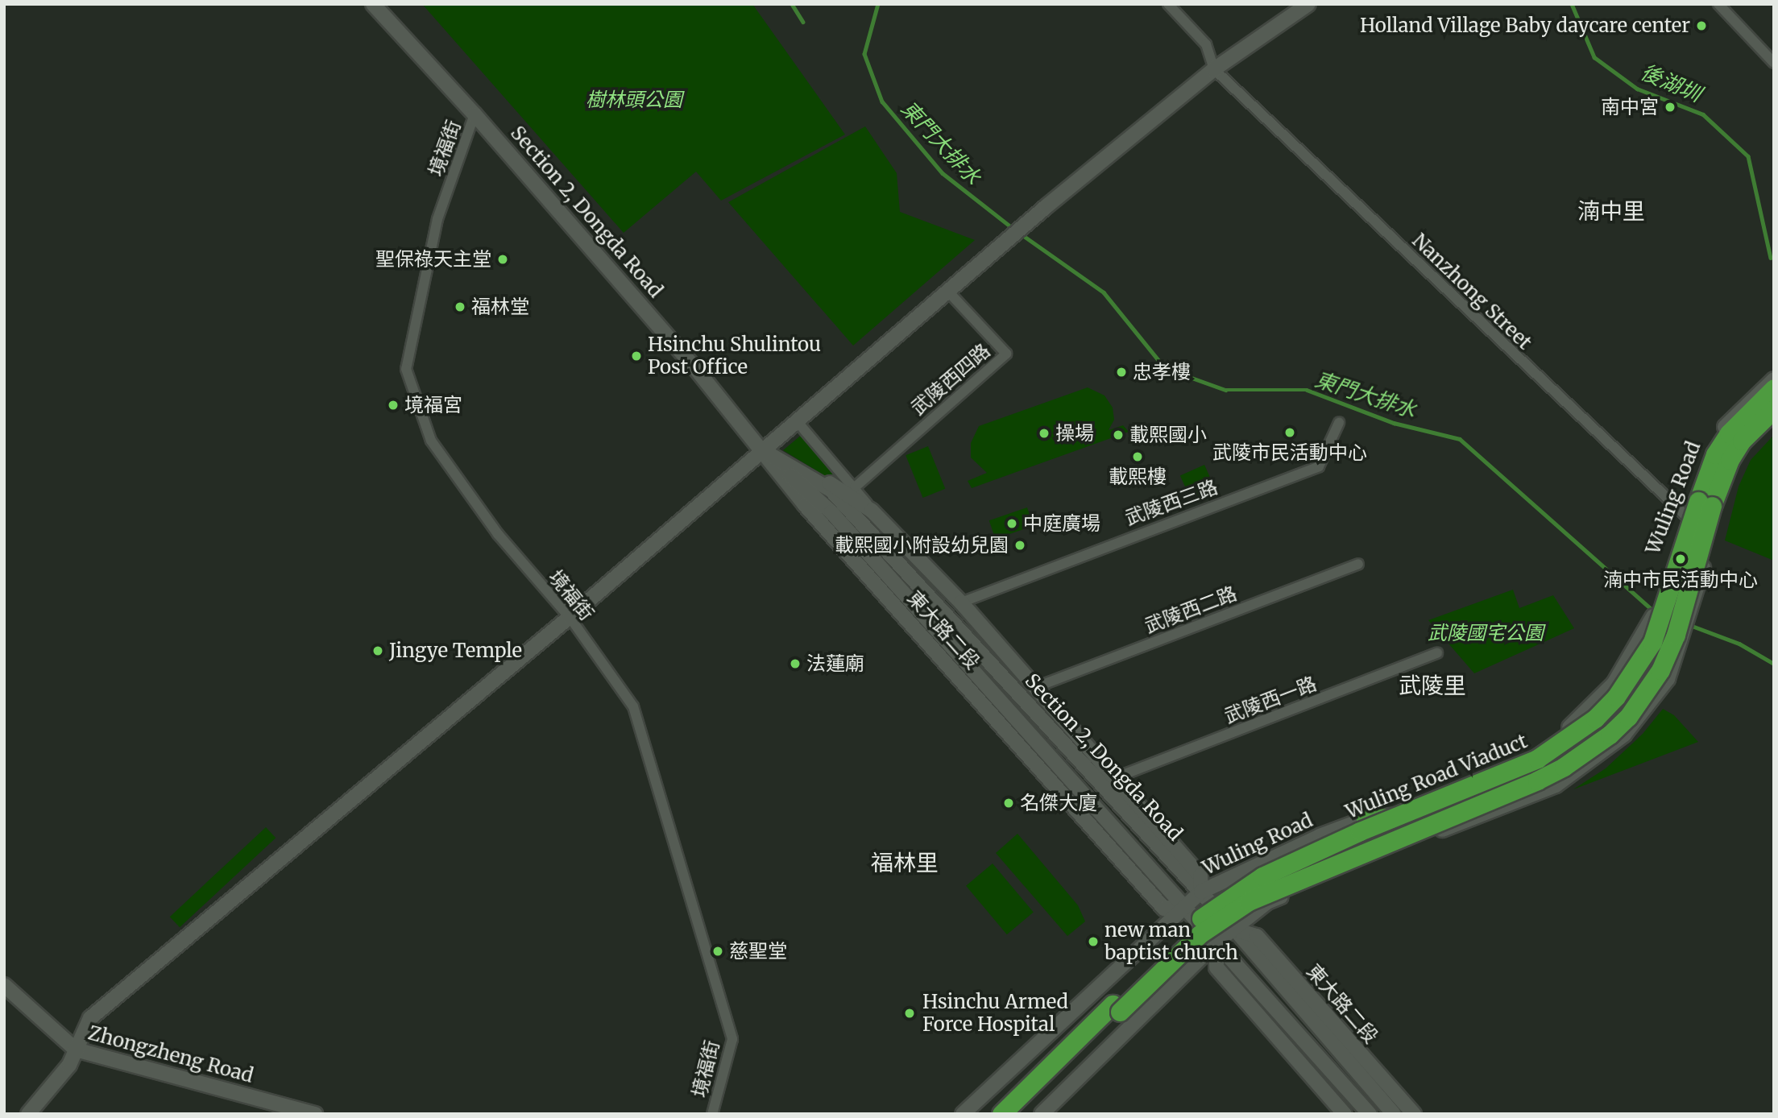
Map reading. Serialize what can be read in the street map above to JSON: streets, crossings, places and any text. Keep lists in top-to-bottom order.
{
  "streets": {
    "highway": ["Wuling Road Viaduct"],
    "street": [
      "境福街",
      "Section 2, Dongda Road",
      "Nanzhong Street",
      "武陵西四路",
      "Wuling Road",
      "武陵西三路",
      "武陵西二路",
      "東大路二段",
      "武陵西一路",
      "Zhongzheng Road"
    ]
  },
  "crossings": [
    ["境福街", "Section 2, Dongda Road"],
    ["Section 2, Dongda Road", "Wuling Road"],
    ["Section 2, Dongda Road", "東大路二段"],
    ["Nanzhong Street", "Wuling Road"],
    ["武陵西四路", "東大路二段"],
    ["Wuling Road", "東大路二段"],
    ["武陵西三路", "東大路二段"],
    ["武陵西二路", "東大路二段"],
    ["東大路二段", "武陵西一路"]
  ],
  "districts": ["湳中里", "武陵里", "福林里"],
  "water": ["後湖圳", "東門大排水"],
  "parks": ["樹林頭公園", "武陵國宅公園"],
  "places": [
    "Holland Village Baby daycare center",
    "南中宮",
    "聖保祿天主堂",
    "福林堂",
    "Hsinchu Shulintou Post Office",
    "忠孝樓",
    "境福宮",
    "武陵市民活動中心",
    "操場",
    "載熙國小",
    "載熙樓",
    "中庭廣場",
    "載熙國小附設幼兒園",
    "湳中市民活動中心",
    "Jingye Temple",
    "法蓮廟",
    "名傑大廈",
    "new man baptist church",
    "慈聖堂",
    "Hsinchu Armed Force Hospital"
  ]
}
